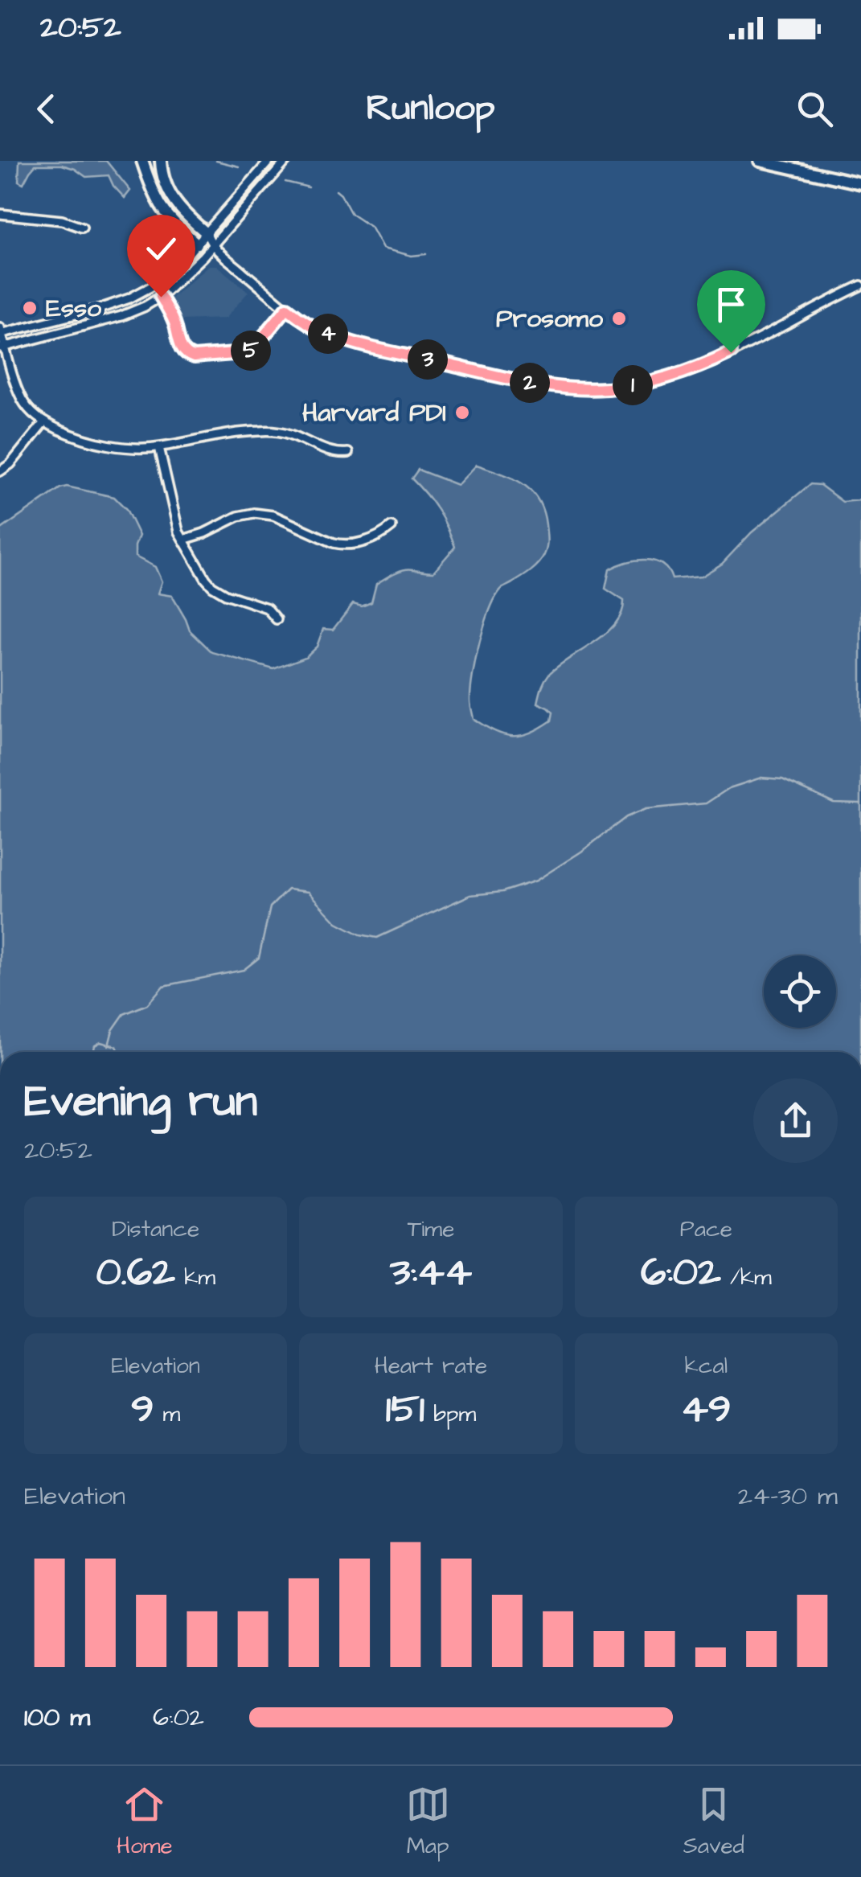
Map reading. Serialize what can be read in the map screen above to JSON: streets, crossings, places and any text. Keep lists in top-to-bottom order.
{
  "places": ["Esso", "Prosomo", "Harvard PDI"],
  "page": {
    "status": "20:52",
    "header": "Runloop",
    "pins": [
      "4",
      "5",
      "3",
      "2",
      "1"
    ],
    "heading": ["Evening run", "20:52"],
    "stats": [
      ["Distance", "0.62 km"],
      ["Time", "3:44"],
      ["Pace", "6:02 /km"],
      ["Elevation", "9 m"],
      ["Heart rate", "151 bpm"],
      ["kcal", "49"]
    ],
    "chart": ["Elevation", "24–30 m"],
    "list": [
      {
        "name": "100 m",
        "note": "6:02"
      }
    ],
    "tabs": ["Home", "Map", "Saved"]
  }
}
